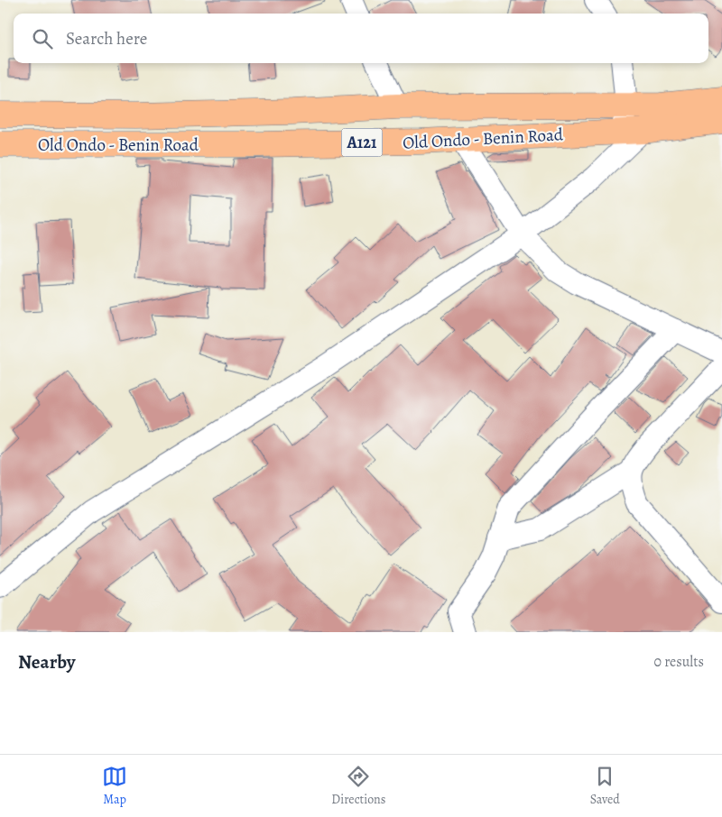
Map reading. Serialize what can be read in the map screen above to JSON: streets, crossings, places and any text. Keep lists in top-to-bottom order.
{
  "streets": {
    "main road": ["Old Ondo - Benin Road", "A121"]
  },
  "page": {
    "search": "Search here",
    "heading": ["Nearby", "0 results"],
    "nav": ["Map", "Directions", "Saved"]
  }
}
